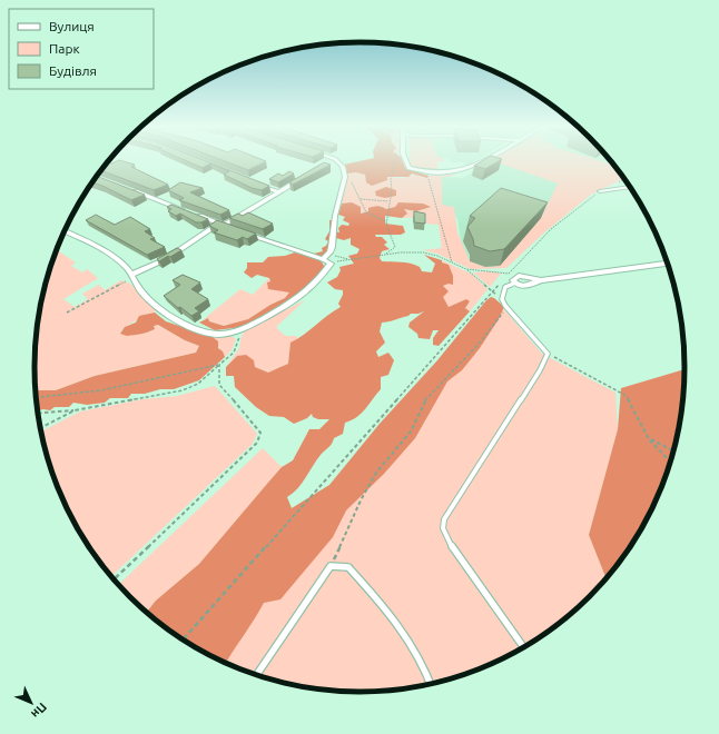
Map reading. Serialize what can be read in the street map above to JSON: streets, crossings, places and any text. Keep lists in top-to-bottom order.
{
  "legend": ["Вулиця", "Парк", "Будівля"],
  "north": "bottom right"
}
